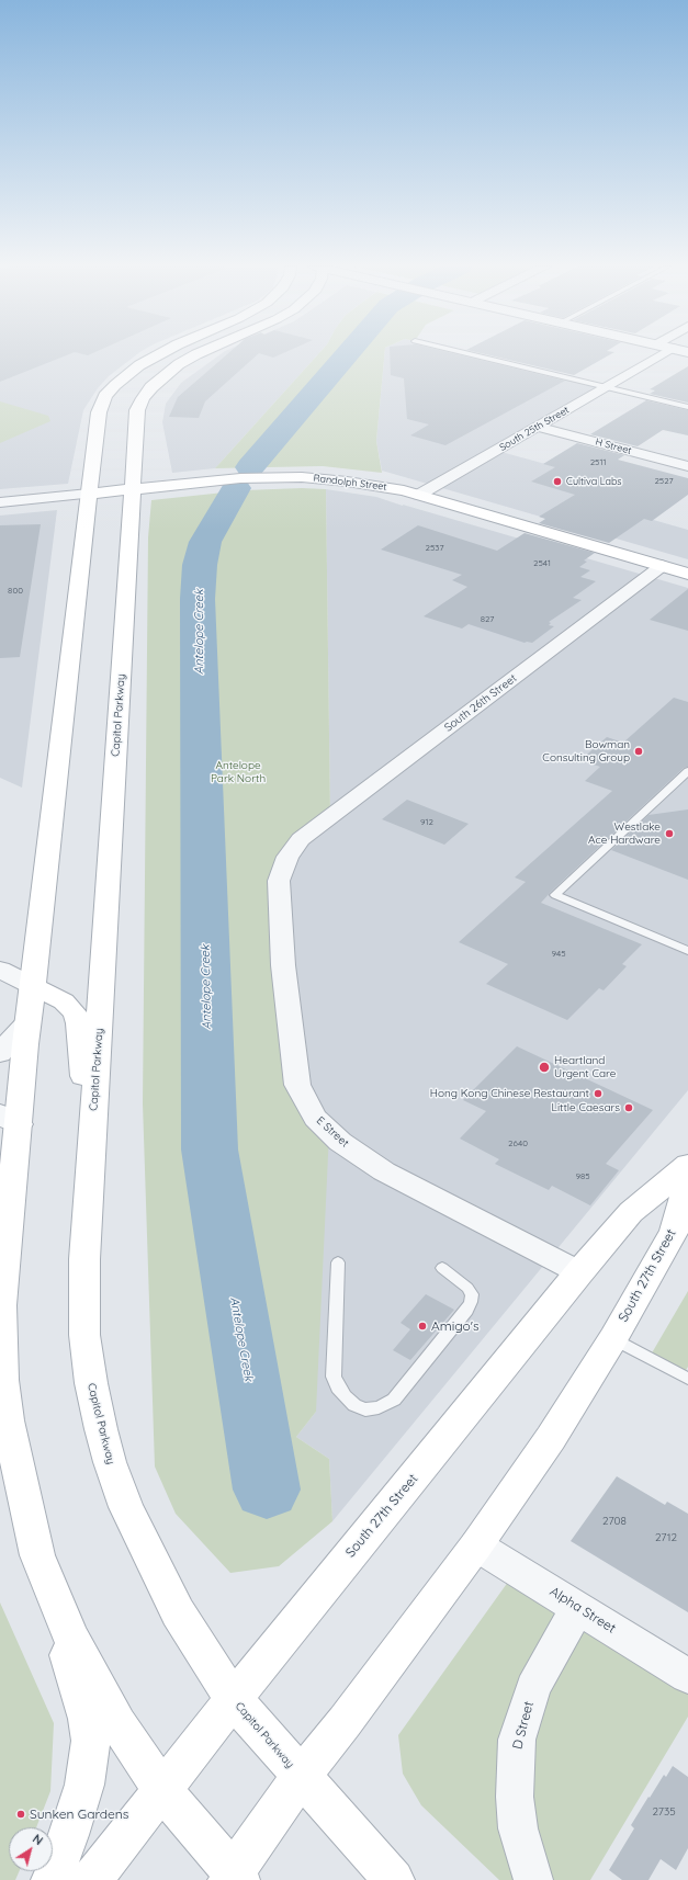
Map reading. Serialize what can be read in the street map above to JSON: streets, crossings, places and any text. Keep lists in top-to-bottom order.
{
  "streets": {
    "main road": ["Randolph Street", "Capitol Parkway", "South 27th Street"],
    "street": [
      "South 25th Street",
      "H Street",
      "South 26th Street",
      "E Street",
      "Alpha Street",
      "D Street"
    ]
  },
  "crossings": [
    ["South 25th Street", "H Street"],
    ["South 25th Street", "Randolph Street"],
    ["Randolph Street", "South 26th Street"],
    ["Randolph Street", "Capitol Parkway"],
    ["South 26th Street", "E Street"],
    ["Capitol Parkway", "South 27th Street"],
    ["E Street", "South 27th Street"],
    ["South 27th Street", "Alpha Street"],
    ["Alpha Street", "D Street"]
  ],
  "water": ["Antelope Creek"],
  "parks": ["Antelope Park North"],
  "places": [
    "Cultiva Labs",
    "Bowman Consulting Group",
    "Westlake Ace Hardware",
    "Heartland Urgent Care",
    "Hong Kong Chinese Restaurant",
    "Little Caesars",
    "Amigo's",
    "Sunken Gardens"
  ],
  "house_numbers": [
    "2511",
    "2527",
    "2537",
    "2541",
    "800",
    "827",
    "912",
    "945",
    "2640",
    "985",
    "2708",
    "2712",
    "2735"
  ],
  "north": "top right"
}
